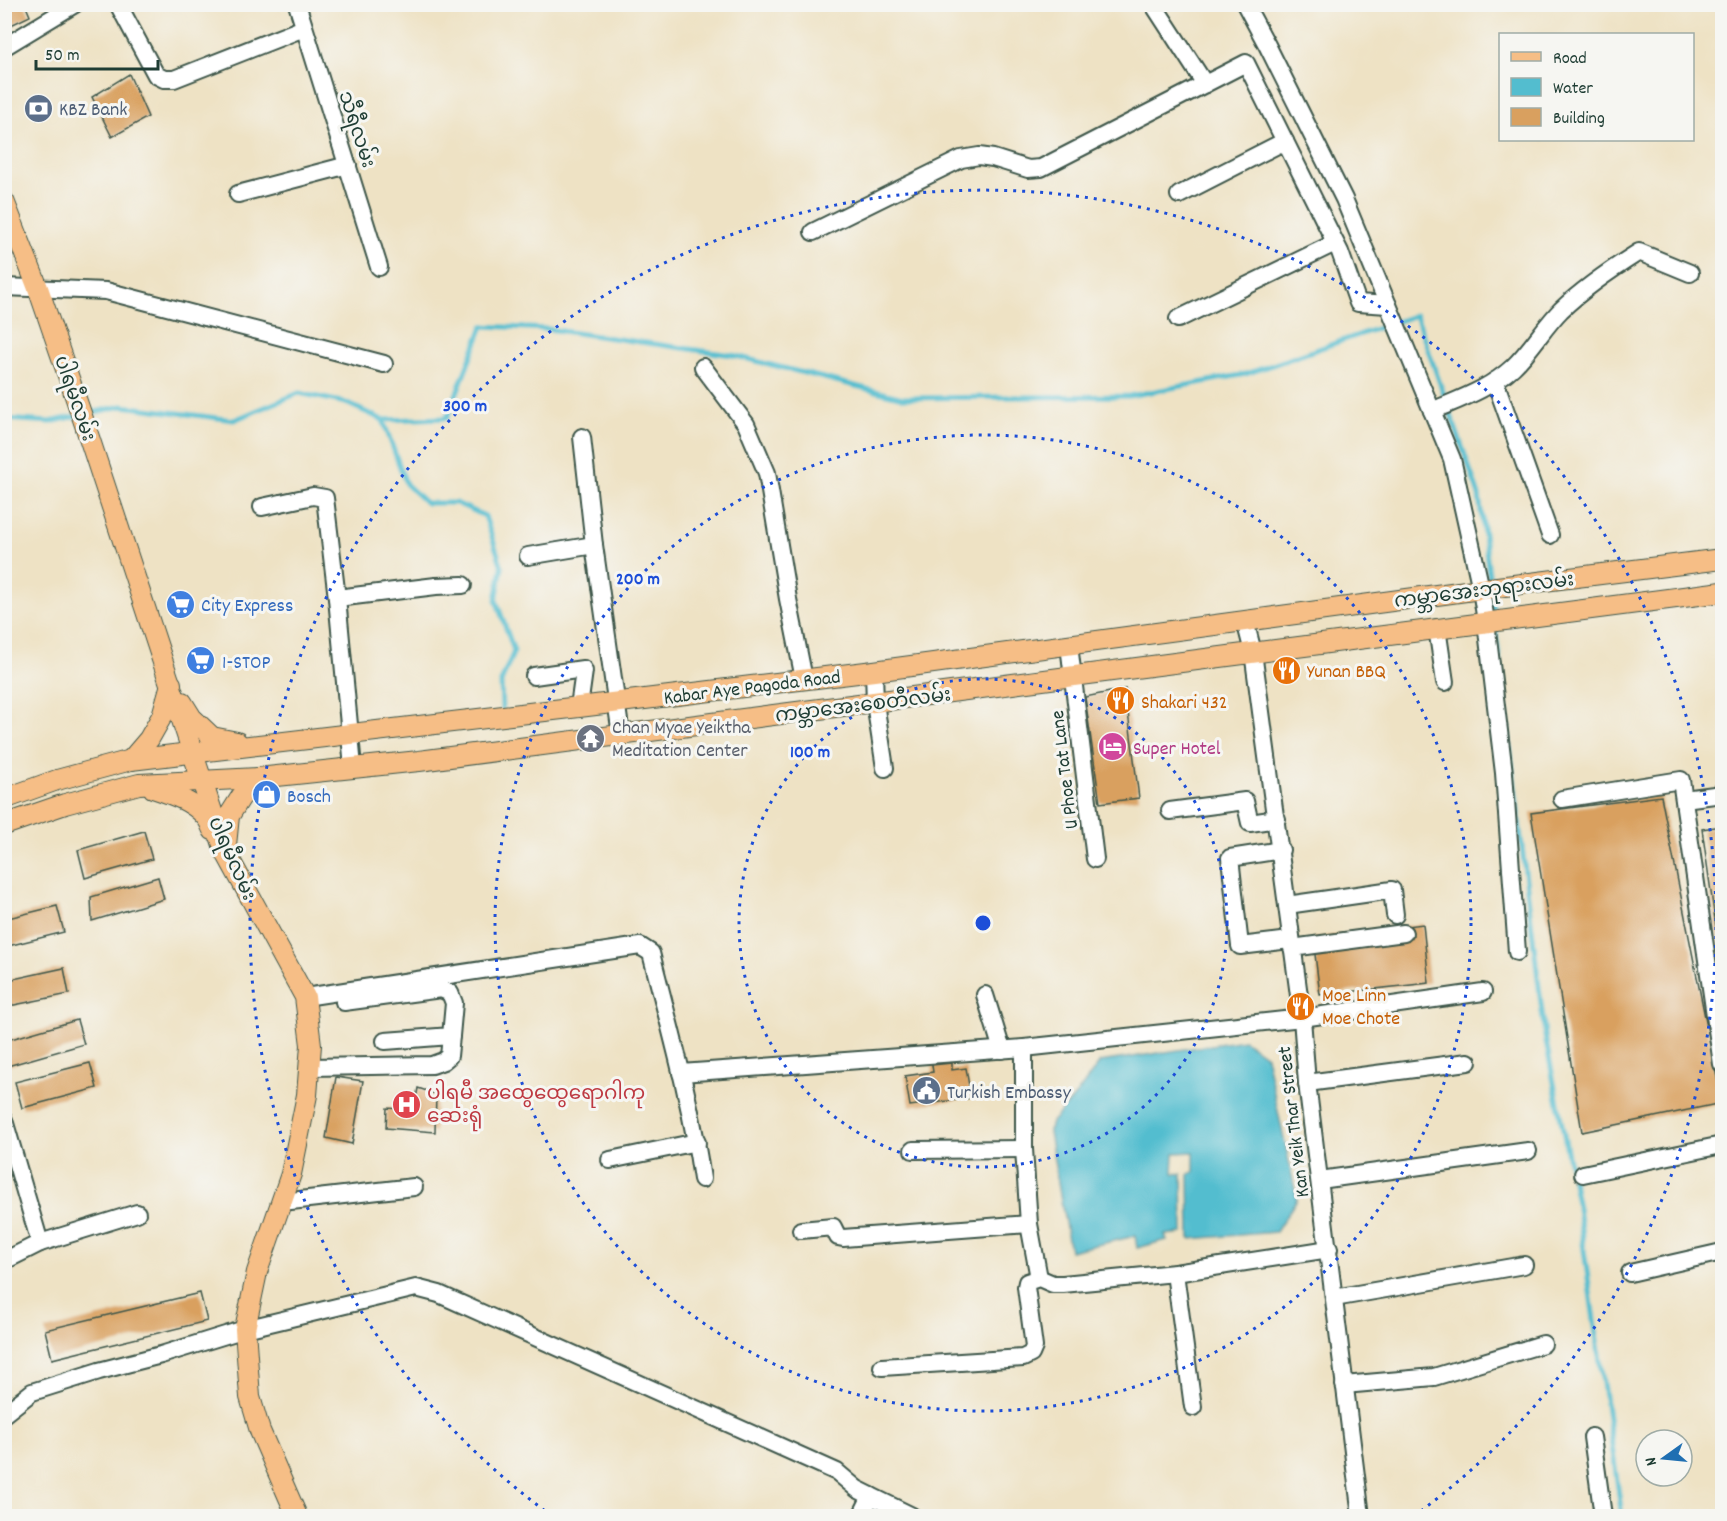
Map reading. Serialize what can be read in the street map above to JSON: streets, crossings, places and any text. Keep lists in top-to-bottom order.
{
  "streets": {
    "main road": [
      "ပါရမီလမ်း",
      "ကမ္ဘာအေးဘုရားလမ်း",
      "Kabar Aye Pagoda Road",
      "ကမ္ဘာအေးစေတီလမ်း"
    ],
    "street": ["သီရီလမ်း", "U Phoe Tat Lane", "Kan Yeik Thar Street"]
  },
  "crossings": [
    ["ကမ္ဘာအေးဘုရားလမ်း", "Kabar Aye Pagoda Road"],
    ["ကမ္ဘာအေးဘုရားလမ်း", "ကမ္ဘာအေးစေတီလမ်း"],
    ["ကမ္ဘာအေးဘုရားလမ်း", "Kan Yeik Thar Street"],
    ["Kabar Aye Pagoda Road", "U Phoe Tat Lane"],
    ["Kabar Aye Pagoda Road", "Kan Yeik Thar Street"],
    ["ကမ္ဘာအေးစေတီလမ်း", "U Phoe Tat Lane"],
    ["ကမ္ဘာအေးစေတီလမ်း", "Kan Yeik Thar Street"]
  ],
  "places": {
    "bank": ["KBZ Bank"],
    "supermarket": ["City Express", "1-STOP"],
    "restaurant": ["Yunan BBQ", "Shakari 432", "Moe Linn Moe Chote"],
    "temple": ["Chan Myae Yeiktha Meditation Center"],
    "hotel": ["Super Hotel"],
    "shop": ["Bosch"],
    "public building": ["Turkish Embassy"],
    "hospital": ["ပါရမီ အထွေထွေရောဂါကု ဆေးရုံ"]
  },
  "legend": ["Road", "Water", "Building"],
  "scale_bar": "50 m",
  "north": "left",
  "rings": ["300 m", "200 m", "100 m"]
}
